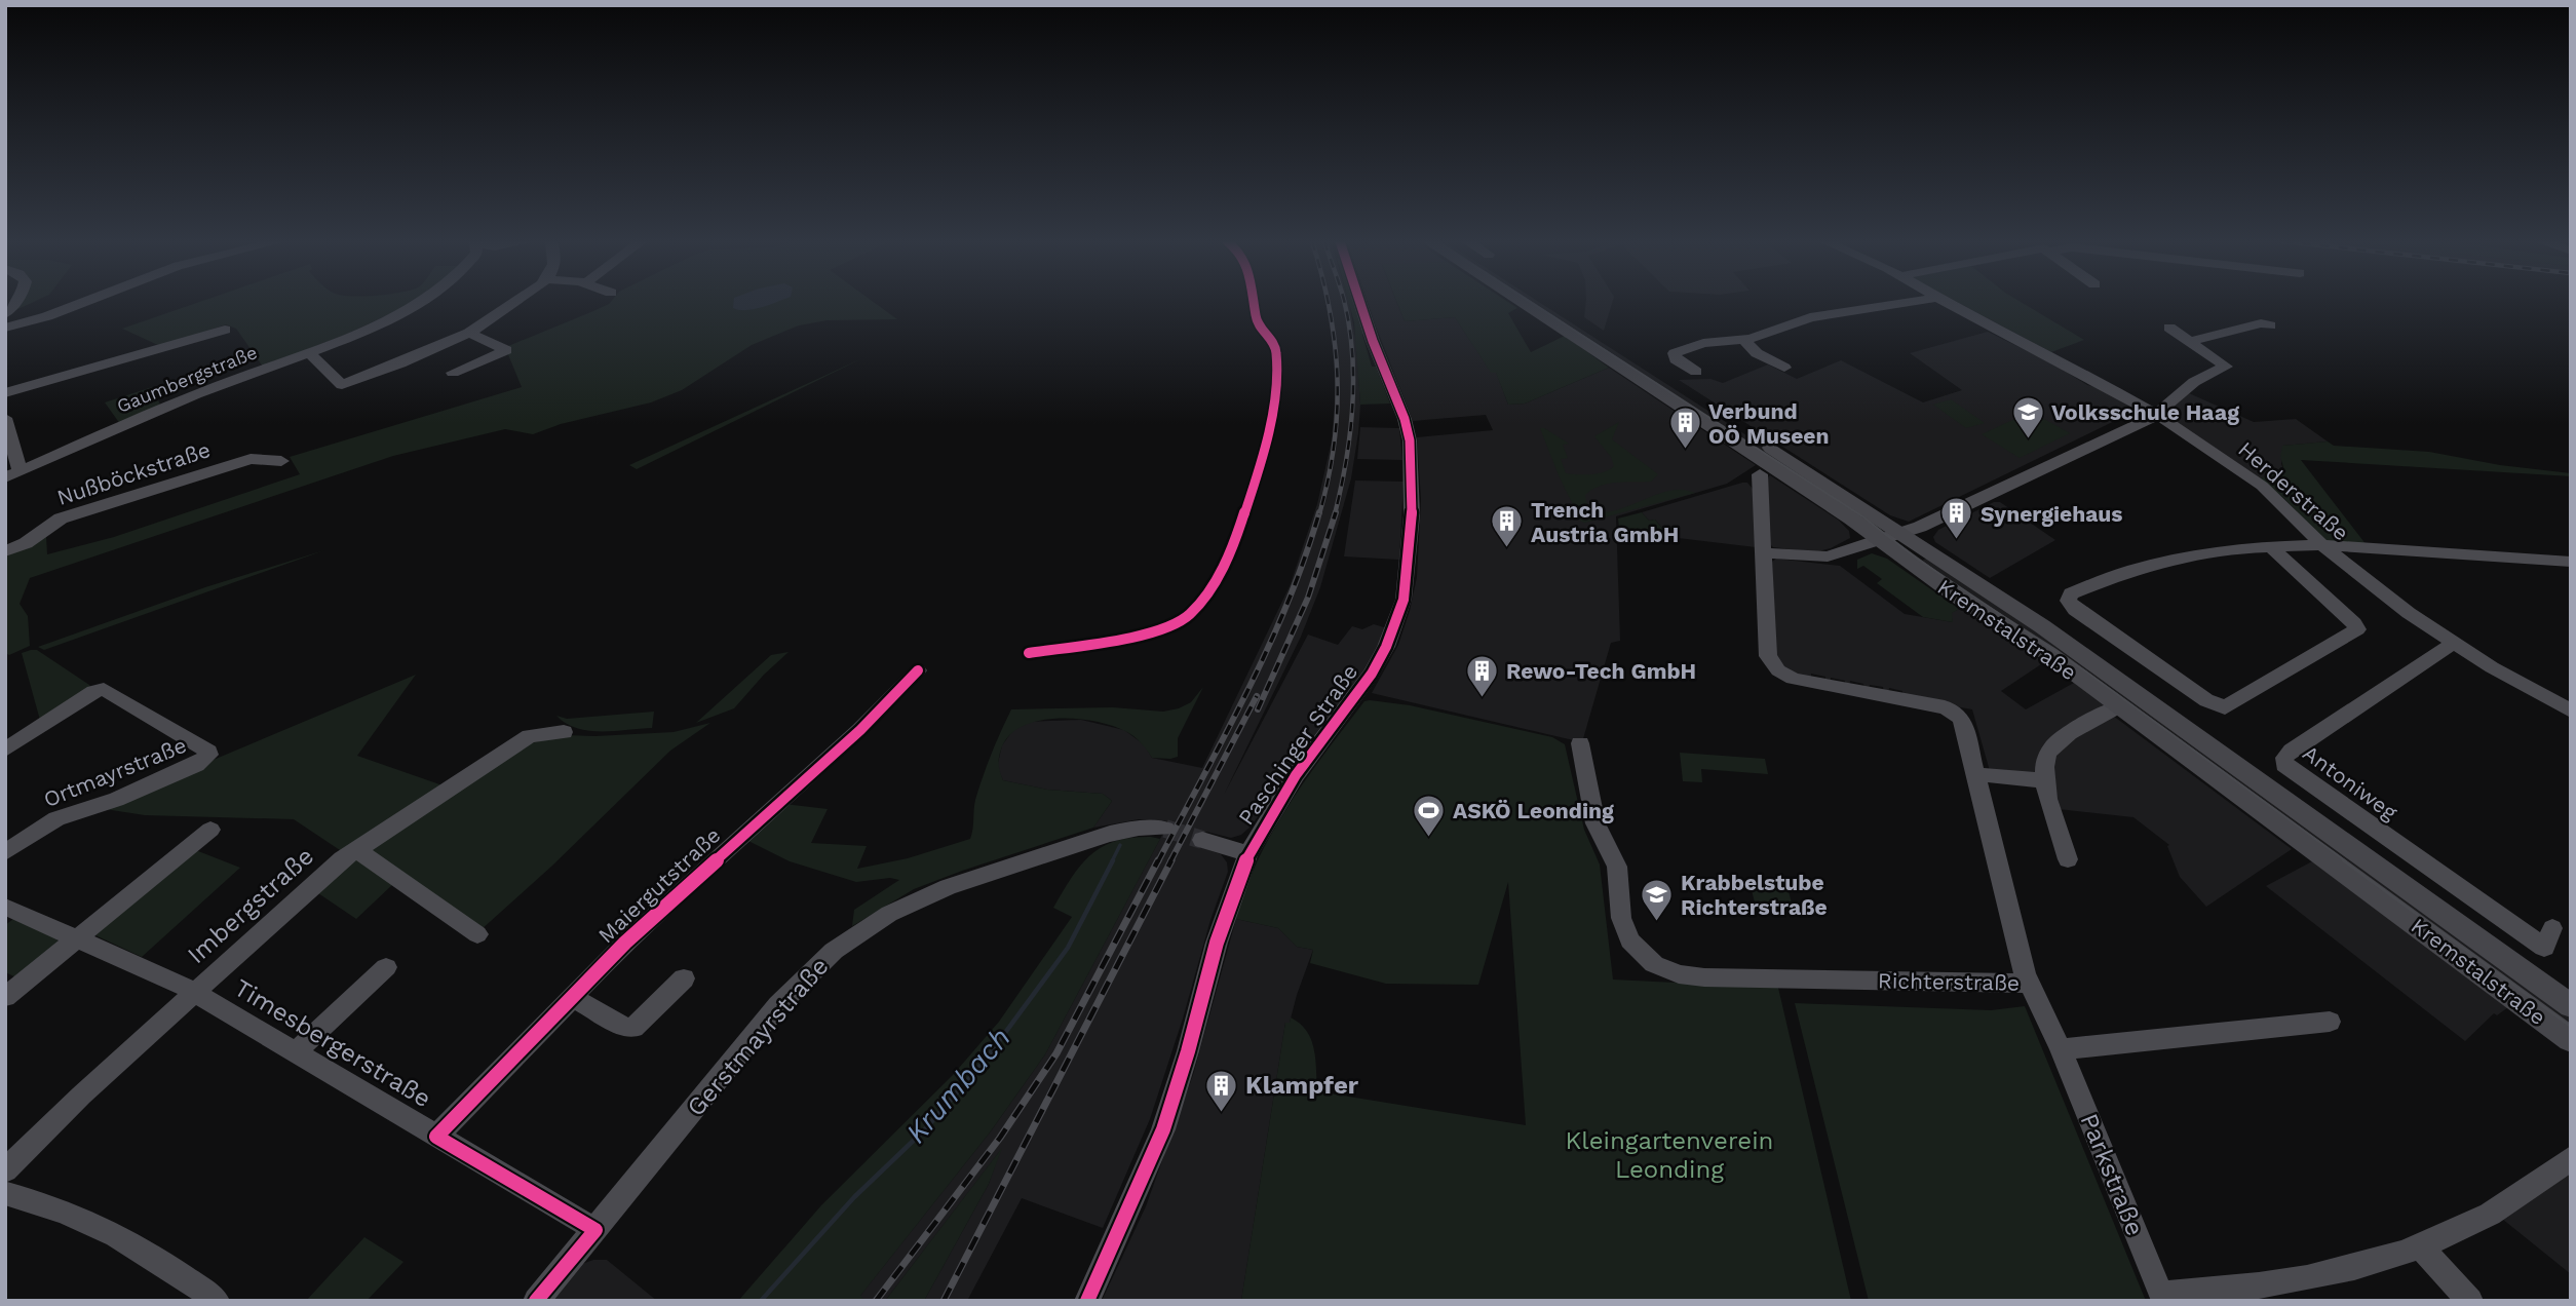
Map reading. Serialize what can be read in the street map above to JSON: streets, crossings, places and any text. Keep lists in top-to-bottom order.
{
  "streets": {
    "main road": ["Kremstalstraße"],
    "street": [
      "Gaumbergstraße",
      "Nußböckstraße",
      "Herderstraße",
      "Paschinger Straße",
      "Ortmayrstraße",
      "Antoniweg",
      "Maiergutstraße",
      "Imbergstraße",
      "Richterstraße",
      "Gerstmayrstraße",
      "Timesbergerstraße",
      "Parkstraße"
    ]
  },
  "crossings": [
    ["Herderstraße", "Antoniweg"],
    ["Maiergutstraße", "Timesbergerstraße"],
    ["Imbergstraße", "Timesbergerstraße"],
    ["Richterstraße", "Parkstraße"],
    ["Gerstmayrstraße", "Timesbergerstraße"]
  ],
  "water": ["Krumbach"],
  "parks": ["Kleingartenverein Leonding"],
  "places": {
    "school or university": ["Volksschule Haag", "Krabbelstube Richterstraße"],
    "building": [
      "Verbund OÖ Museen",
      "Synergiehaus",
      "Trench Austria GmbH",
      "Rewo-Tech GmbH",
      "Klampfer"
    ],
    "sports": ["ASKÖ Leonding"]
  }
}
